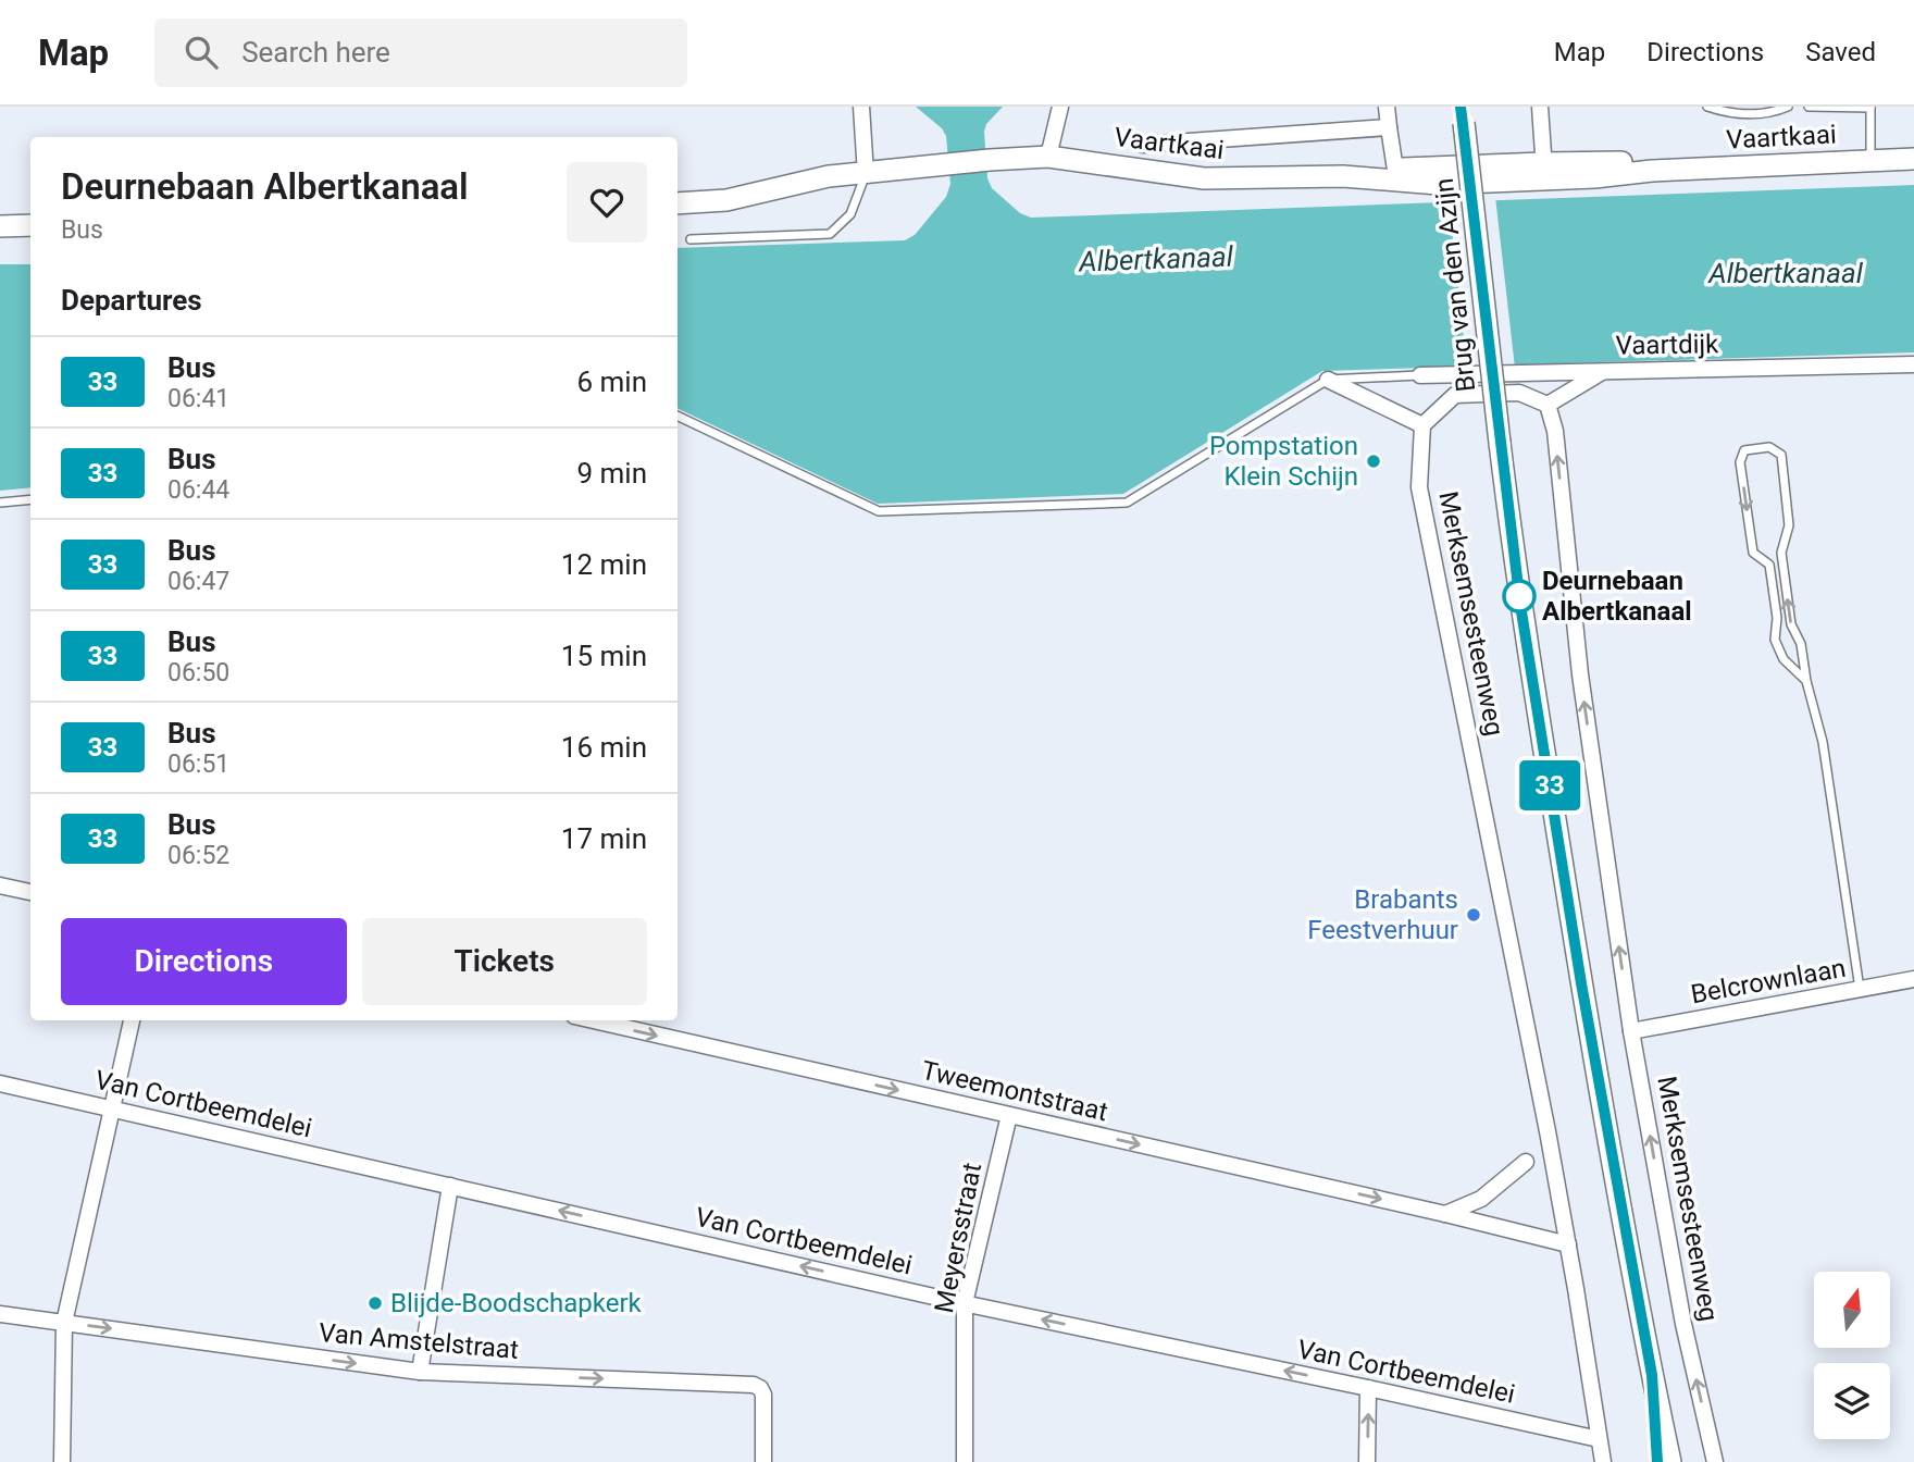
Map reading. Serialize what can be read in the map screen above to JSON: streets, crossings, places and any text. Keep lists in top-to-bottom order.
{
  "streets": {
    "street": [
      "Vaartkaai",
      "Brug van den Azijn",
      "Vaartdijk",
      "Merksemsesteenweg",
      "Belcrownlaan",
      "Tweemontstraat",
      "Van Cortbeemdelei",
      "Meyersstraat",
      "Van Amstelstraat"
    ]
  },
  "crossings": [
    ["Brug van den Azijn", "Merksemsesteenweg"],
    ["Merksemsesteenweg", "Belcrownlaan"],
    ["Merksemsesteenweg", "Tweemontstraat"],
    ["Merksemsesteenweg", "Van Cortbeemdelei"],
    ["Tweemontstraat", "Meyersstraat"],
    ["Van Cortbeemdelei", "Meyersstraat"]
  ],
  "one_way": ["Tweemontstraat", "Van Cortbeemdelei", "Van Amstelstraat"],
  "water": ["Albertkanaal"],
  "places": [
    "Pompstation Klein Schijn",
    "Deurnebaan Albertkanaal",
    "Brabants Feestverhuur",
    "Blijde-Boodschapkerk"
  ],
  "lines": ["bus line 33"],
  "north": "top",
  "page": {
    "header": "Map",
    "search": "Search here",
    "nav": ["Map", "Directions", "Saved"],
    "on_map": "33",
    "heading": [
      ["Deurnebaan Albertkanaal", "Bus"],
      "Departures"
    ],
    "list": [
      {
        "mark": "33",
        "name": "Bus",
        "note": "06:41",
        "value": "6 min"
      },
      {
        "mark": "33",
        "name": "Bus",
        "note": "06:44",
        "value": "9 min"
      },
      {
        "mark": "33",
        "name": "Bus",
        "note": "06:47",
        "value": "12 min"
      },
      {
        "mark": "33",
        "name": "Bus",
        "note": "06:50",
        "value": "15 min"
      },
      {
        "mark": "33",
        "name": "Bus",
        "note": "06:51",
        "value": "16 min"
      },
      {
        "mark": "33",
        "name": "Bus",
        "note": "06:52",
        "value": "17 min"
      }
    ],
    "buttons": ["Directions", "Tickets"]
  }
}
